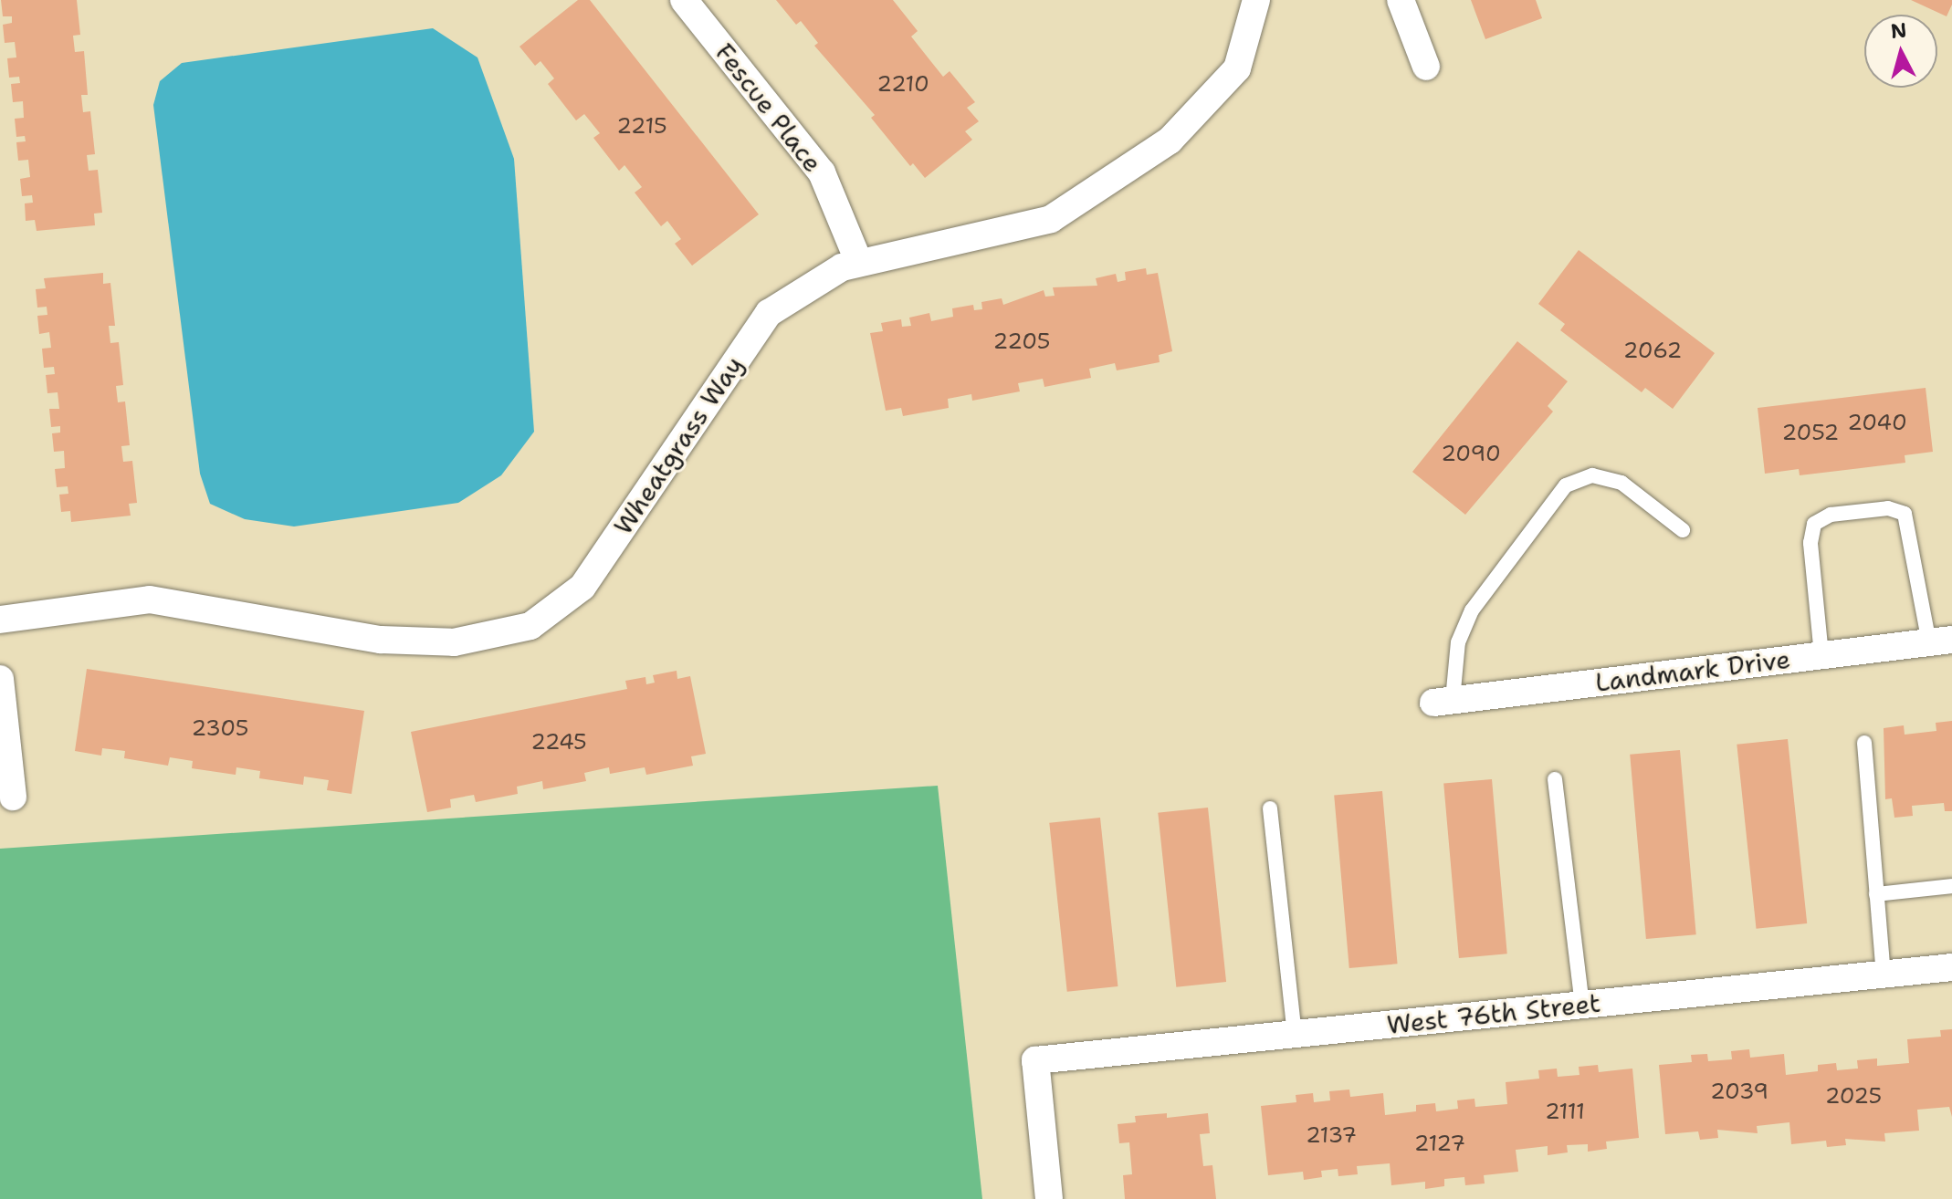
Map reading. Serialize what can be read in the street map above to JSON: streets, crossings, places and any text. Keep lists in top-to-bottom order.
{
  "streets": {
    "street": [
      "Fescue Place",
      "Wheatgrass Way",
      "Landmark Drive",
      "West 76th Street"
    ]
  },
  "crossings": [
    ["Fescue Place", "Wheatgrass Way"]
  ],
  "house_numbers": [
    "2210",
    "2215",
    "2205",
    "2062",
    "2040",
    "2052",
    "2090",
    "2305",
    "2245",
    "2039",
    "2025",
    "2111",
    "2137",
    "2127"
  ],
  "north": "top"
}
